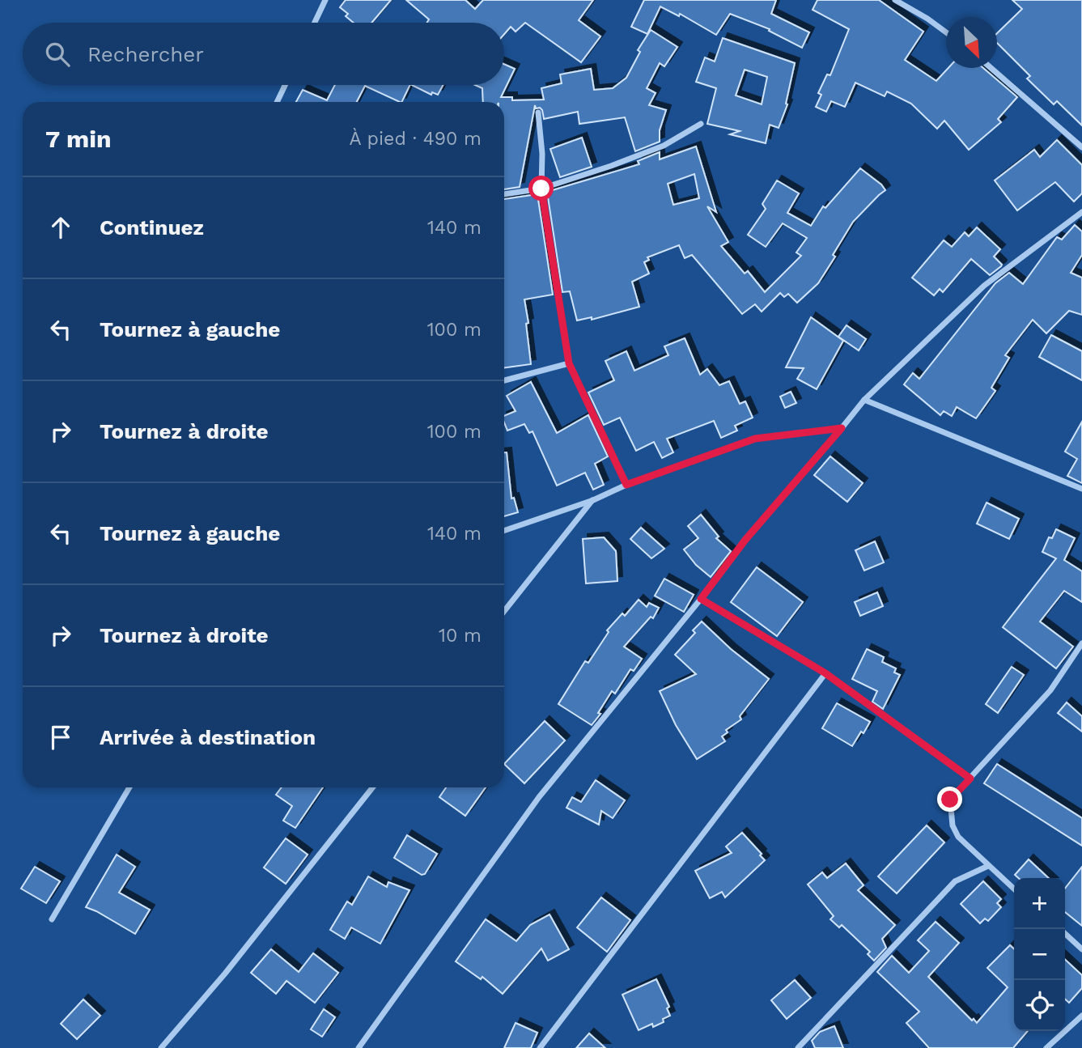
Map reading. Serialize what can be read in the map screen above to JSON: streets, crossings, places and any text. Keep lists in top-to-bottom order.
{
  "north": "bottom right",
  "page": {
    "search": "Rechercher",
    "heading": ["7 min", "À pied · 490 m"],
    "list": [
      ["Continuez", "140 m"],
      ["Tournez à gauche", "100 m"],
      ["Tournez à droite", "100 m"],
      ["Tournez à gauche", "140 m"],
      ["Tournez à droite", "10 m"],
      "Arrivée à destination"
    ],
    "map_buttons": ["+", "−"]
  }
}
